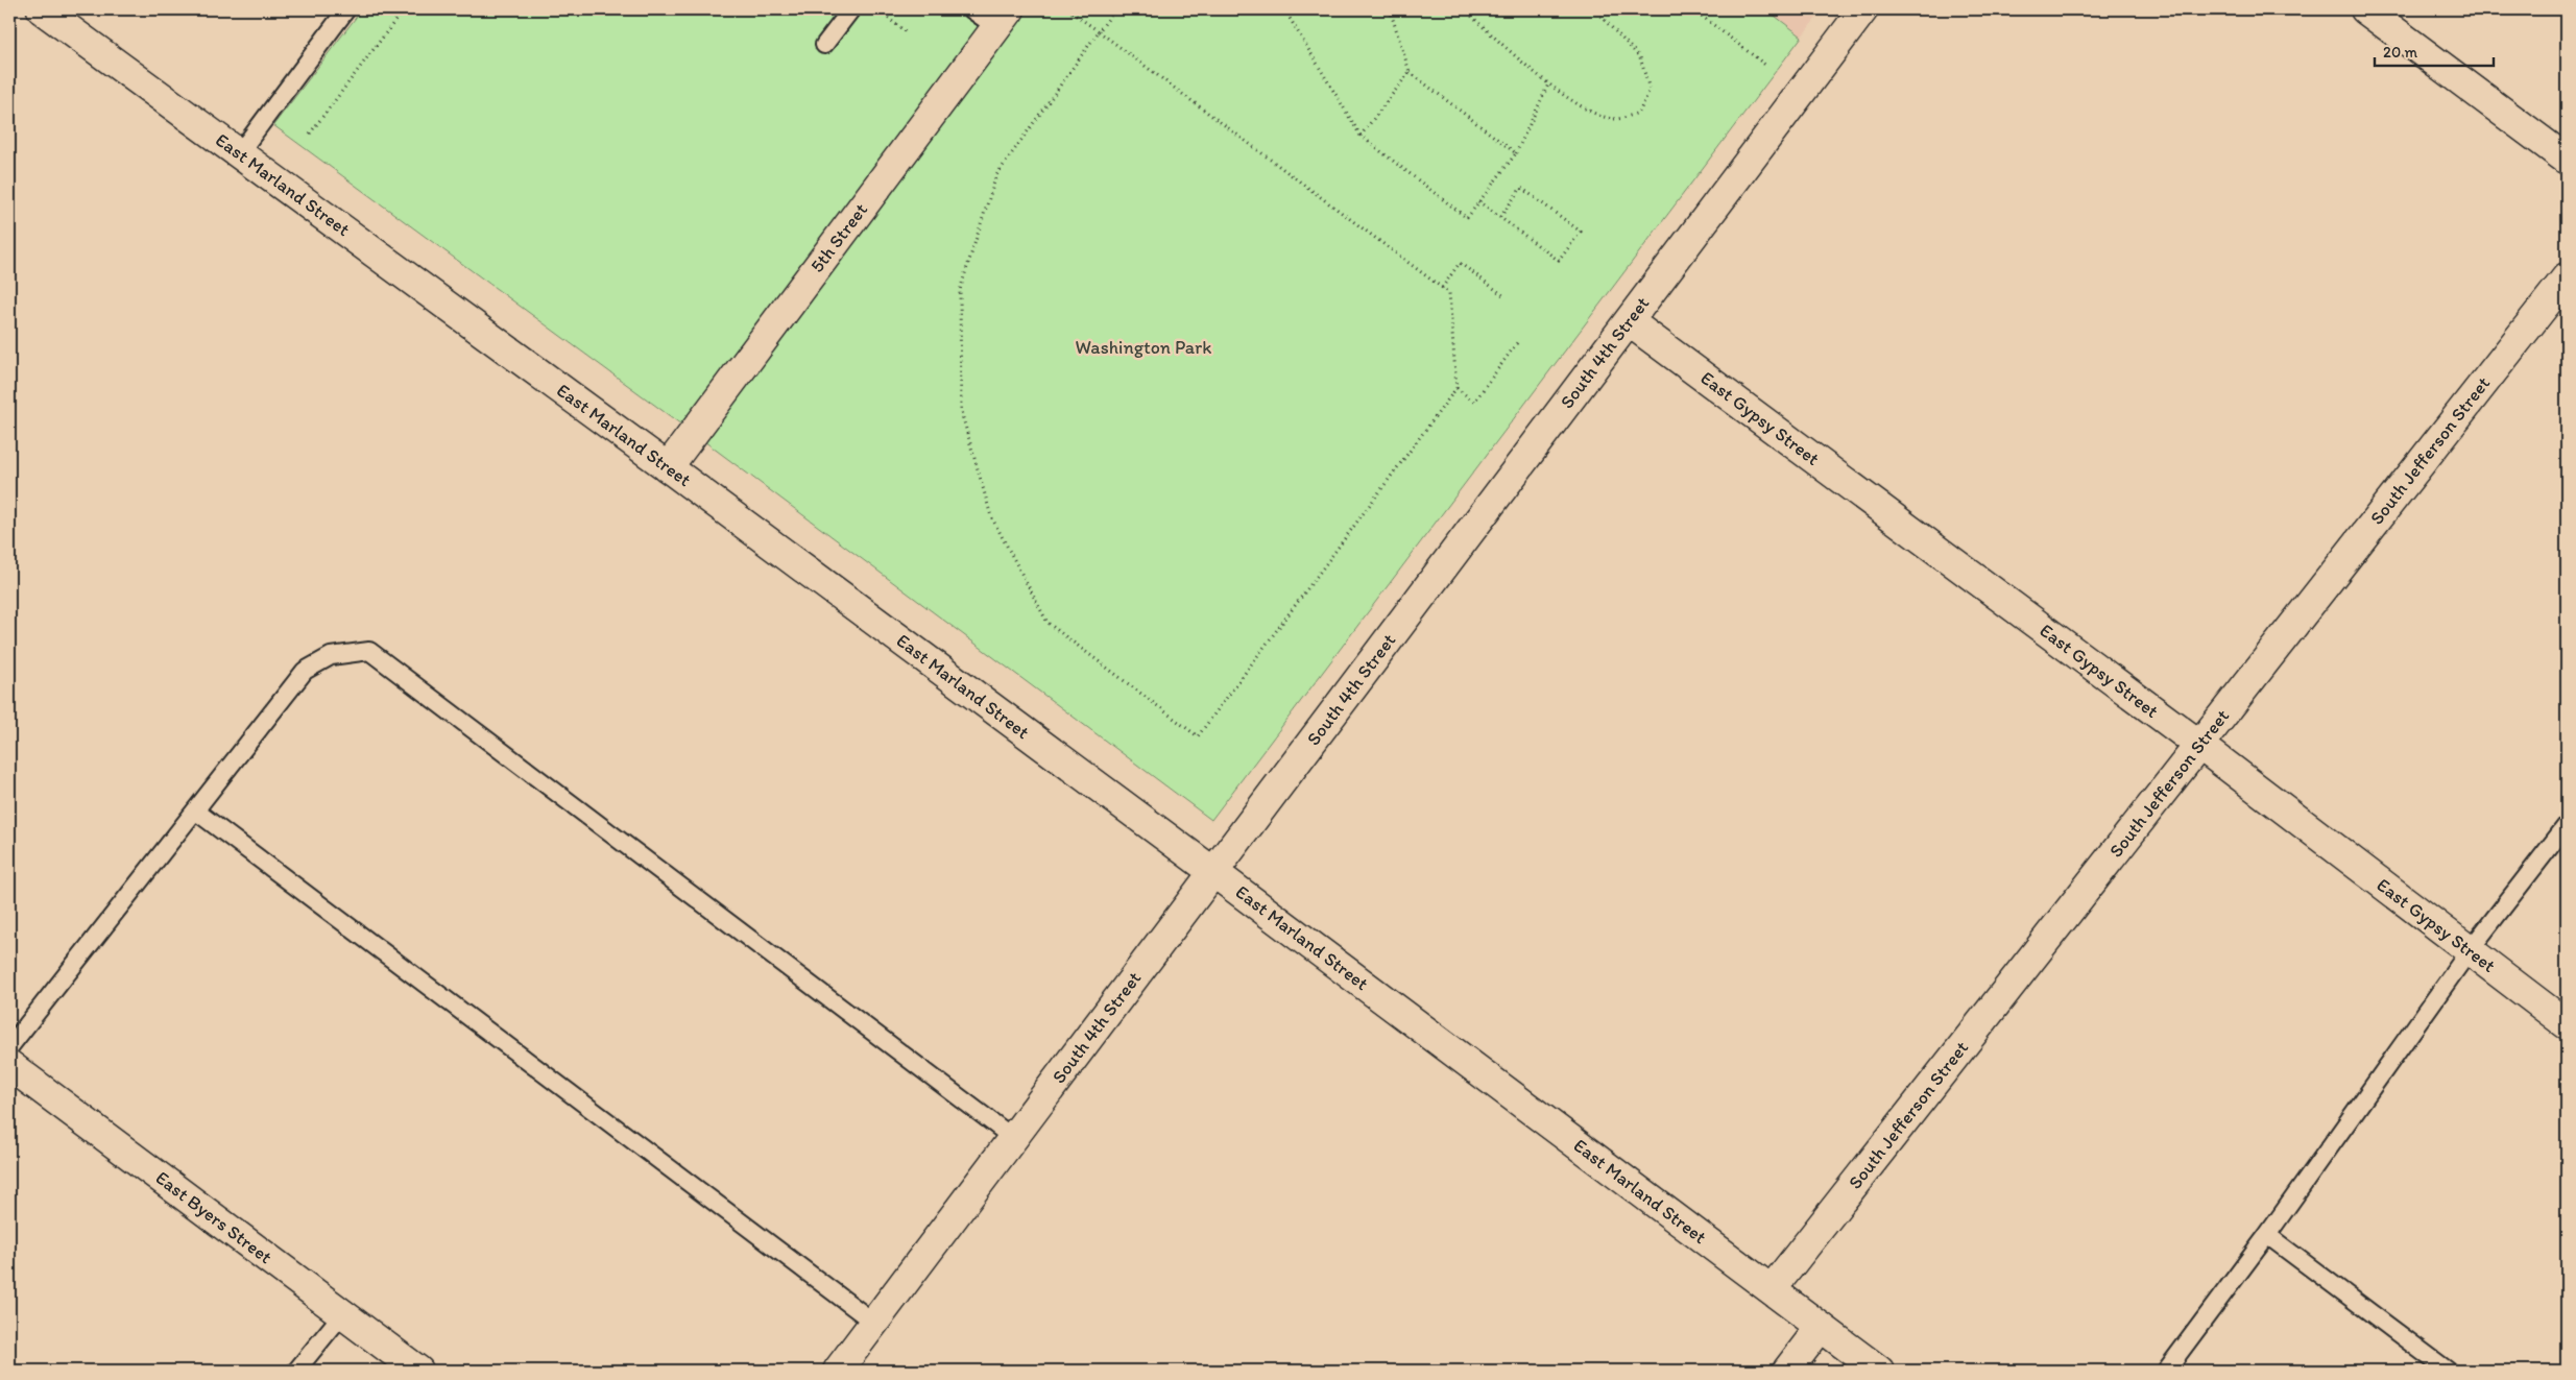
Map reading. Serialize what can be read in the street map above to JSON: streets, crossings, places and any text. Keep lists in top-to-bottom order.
{
  "streets": {
    "street": [
      "East Marland Street",
      "5th Street",
      "South 4th Street",
      "East Gypsy Street",
      "South Jefferson Street",
      "East Byers Street"
    ]
  },
  "crossings": [
    ["East Marland Street", "5th Street"],
    ["East Marland Street", "South 4th Street"],
    ["East Marland Street", "South Jefferson Street"],
    ["South 4th Street", "East Gypsy Street"],
    ["East Gypsy Street", "South Jefferson Street"]
  ],
  "parks": ["Washington Park"],
  "scale_bar": "20 m"
}
